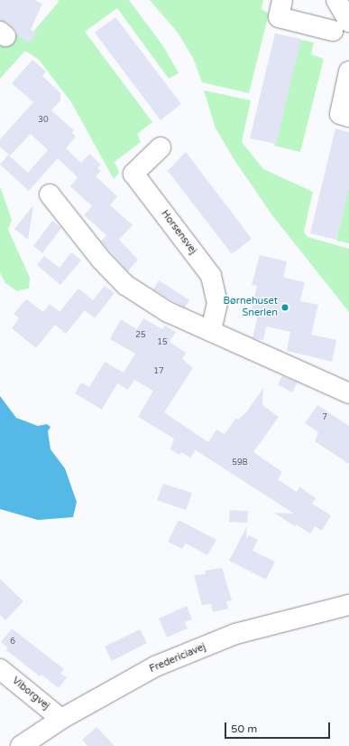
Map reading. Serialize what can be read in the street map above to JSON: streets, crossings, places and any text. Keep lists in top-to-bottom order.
{
  "streets": {
    "street": ["Horsensvej", "Fredericiavej", "Viborgvej"]
  },
  "crossings": [
    ["Fredericiavej", "Viborgvej"]
  ],
  "places": ["Børnehuset Snerlen"],
  "house_numbers": [
    "30",
    "25",
    "15",
    "17",
    "7",
    "59B",
    "6"
  ],
  "scale_bar": "50 m"
}
